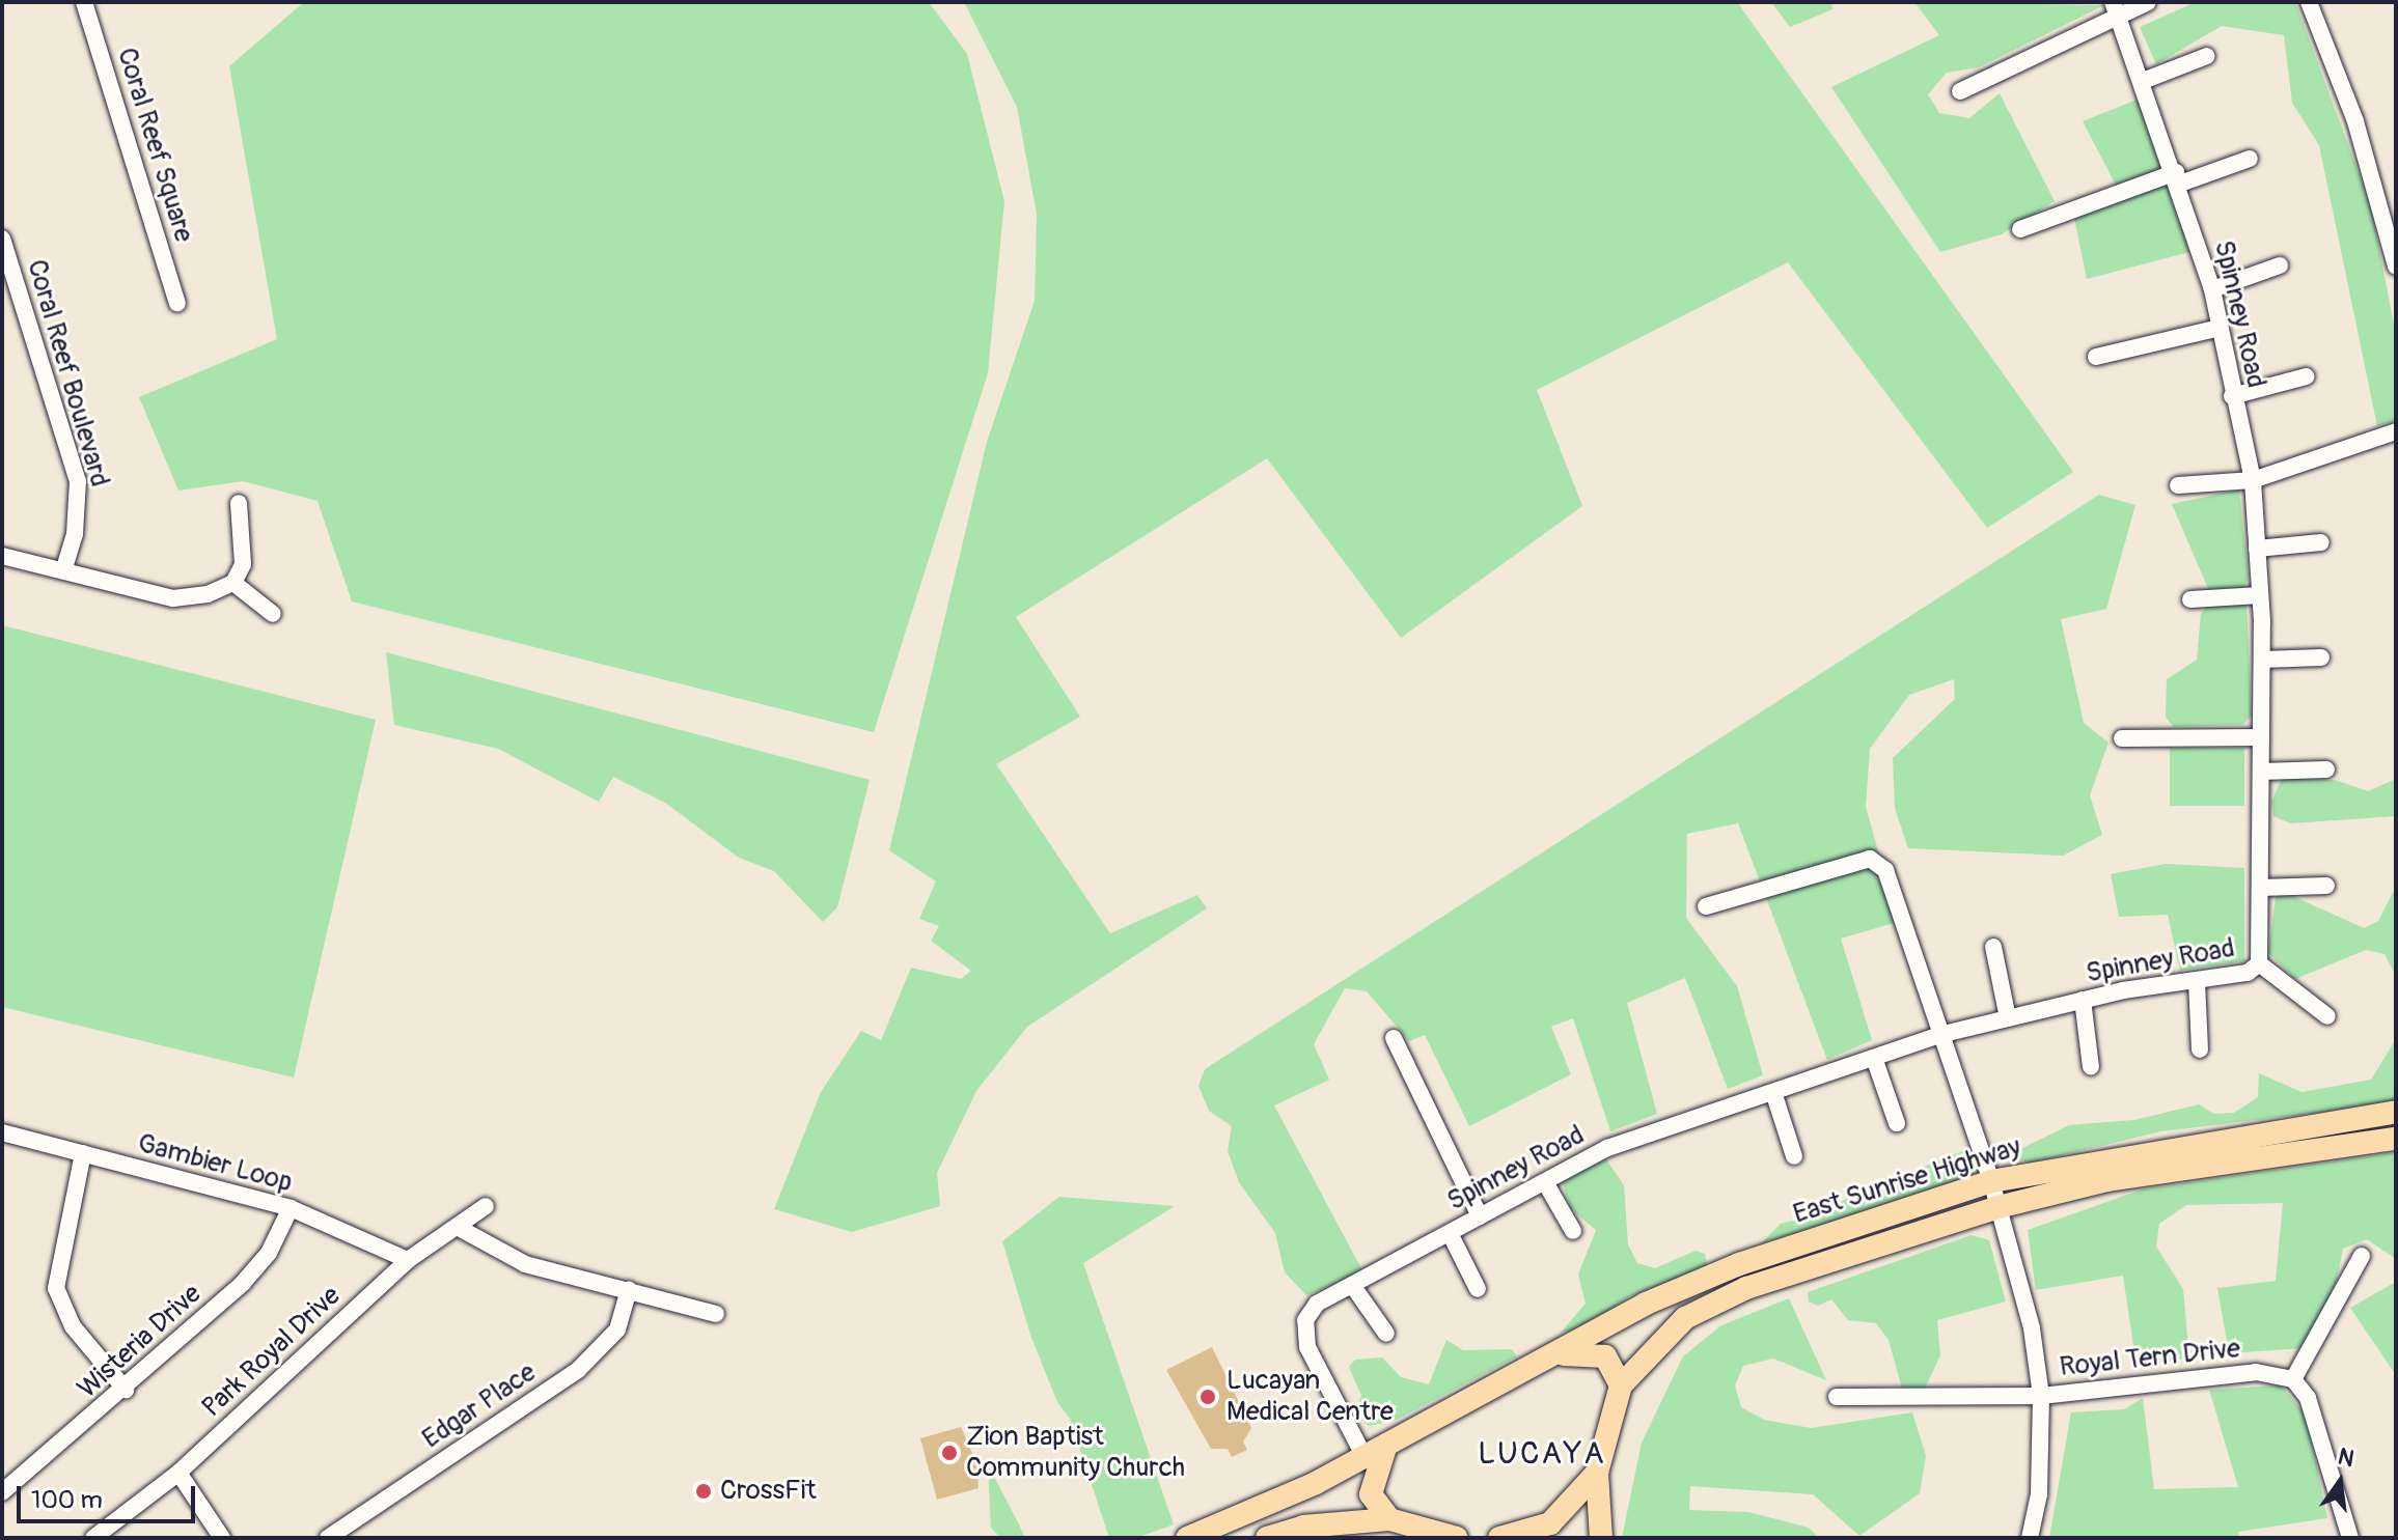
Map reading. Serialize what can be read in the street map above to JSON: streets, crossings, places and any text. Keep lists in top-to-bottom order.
{
  "streets": {
    "main road": ["East Sunrise Highway"],
    "street": [
      "Coral Reef Square",
      "Spinney Road",
      "Coral Reef Boulevard",
      "Gambier Loop",
      "Wisteria Drive",
      "Park Royal Drive",
      "Royal Tern Drive",
      "Edgar Place"
    ]
  },
  "crossings": [
    ["Gambier Loop", "Wisteria Drive"],
    ["Gambier Loop", "Park Royal Drive"]
  ],
  "districts": ["LUCAYA"],
  "places": ["Lucayan Medical Centre", "Zion Baptist Community Church", "CrossFit"],
  "scale_bar": "100 m",
  "north": "top"
}
